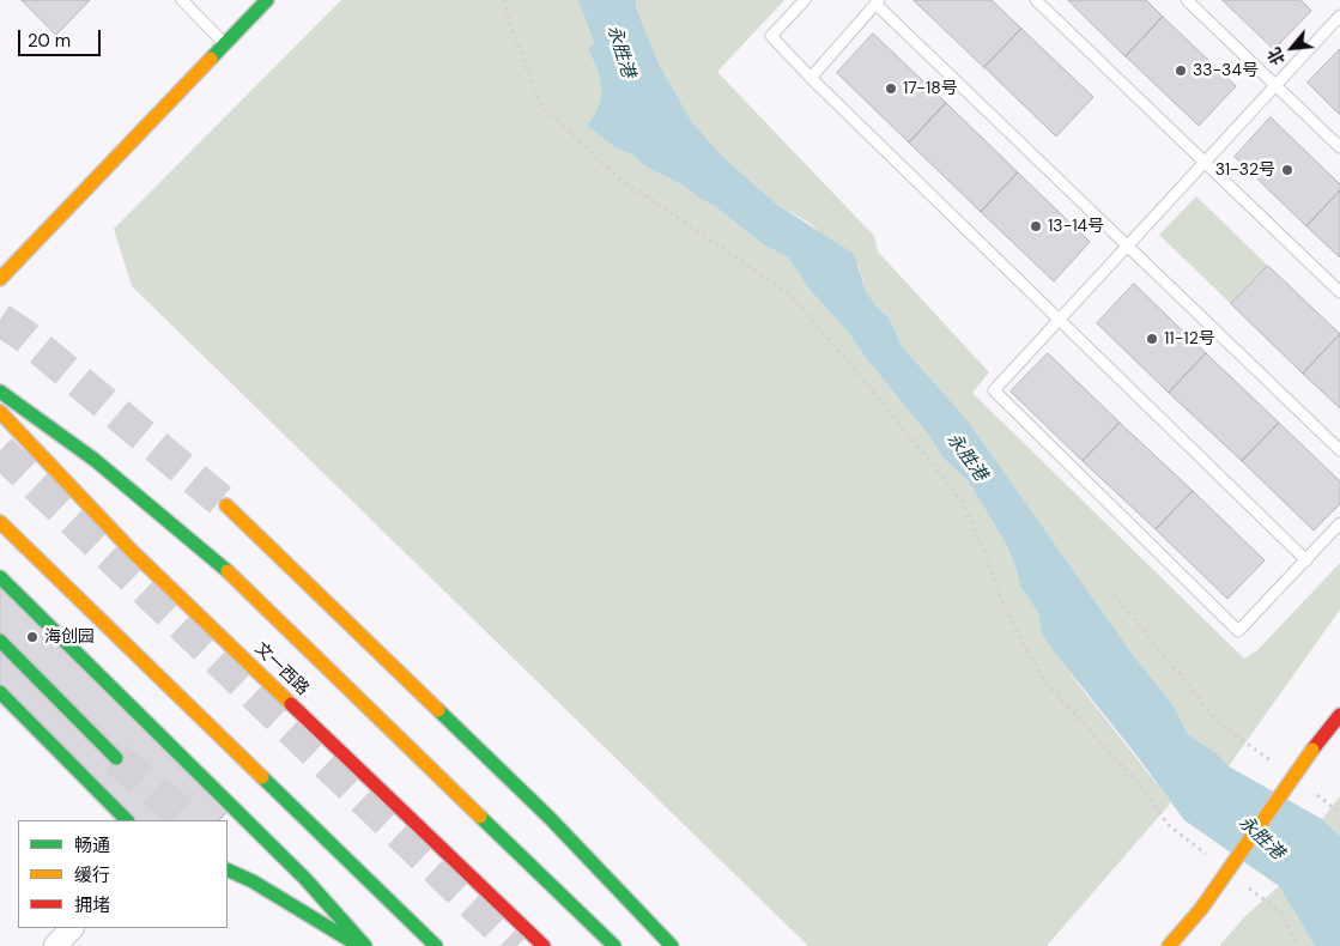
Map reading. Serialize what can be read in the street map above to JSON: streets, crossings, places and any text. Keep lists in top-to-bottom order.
{
  "streets": {
    "main road": ["文一西路"]
  },
  "water": ["永胜港"],
  "places": [
    "33-34号",
    "17-18号",
    "31-32号",
    "13-14号",
    "11-12号",
    "海创园"
  ],
  "legend": ["畅通", "缓行", "拥堵"],
  "scale_bar": "20 m",
  "north": "bottom left"
}
